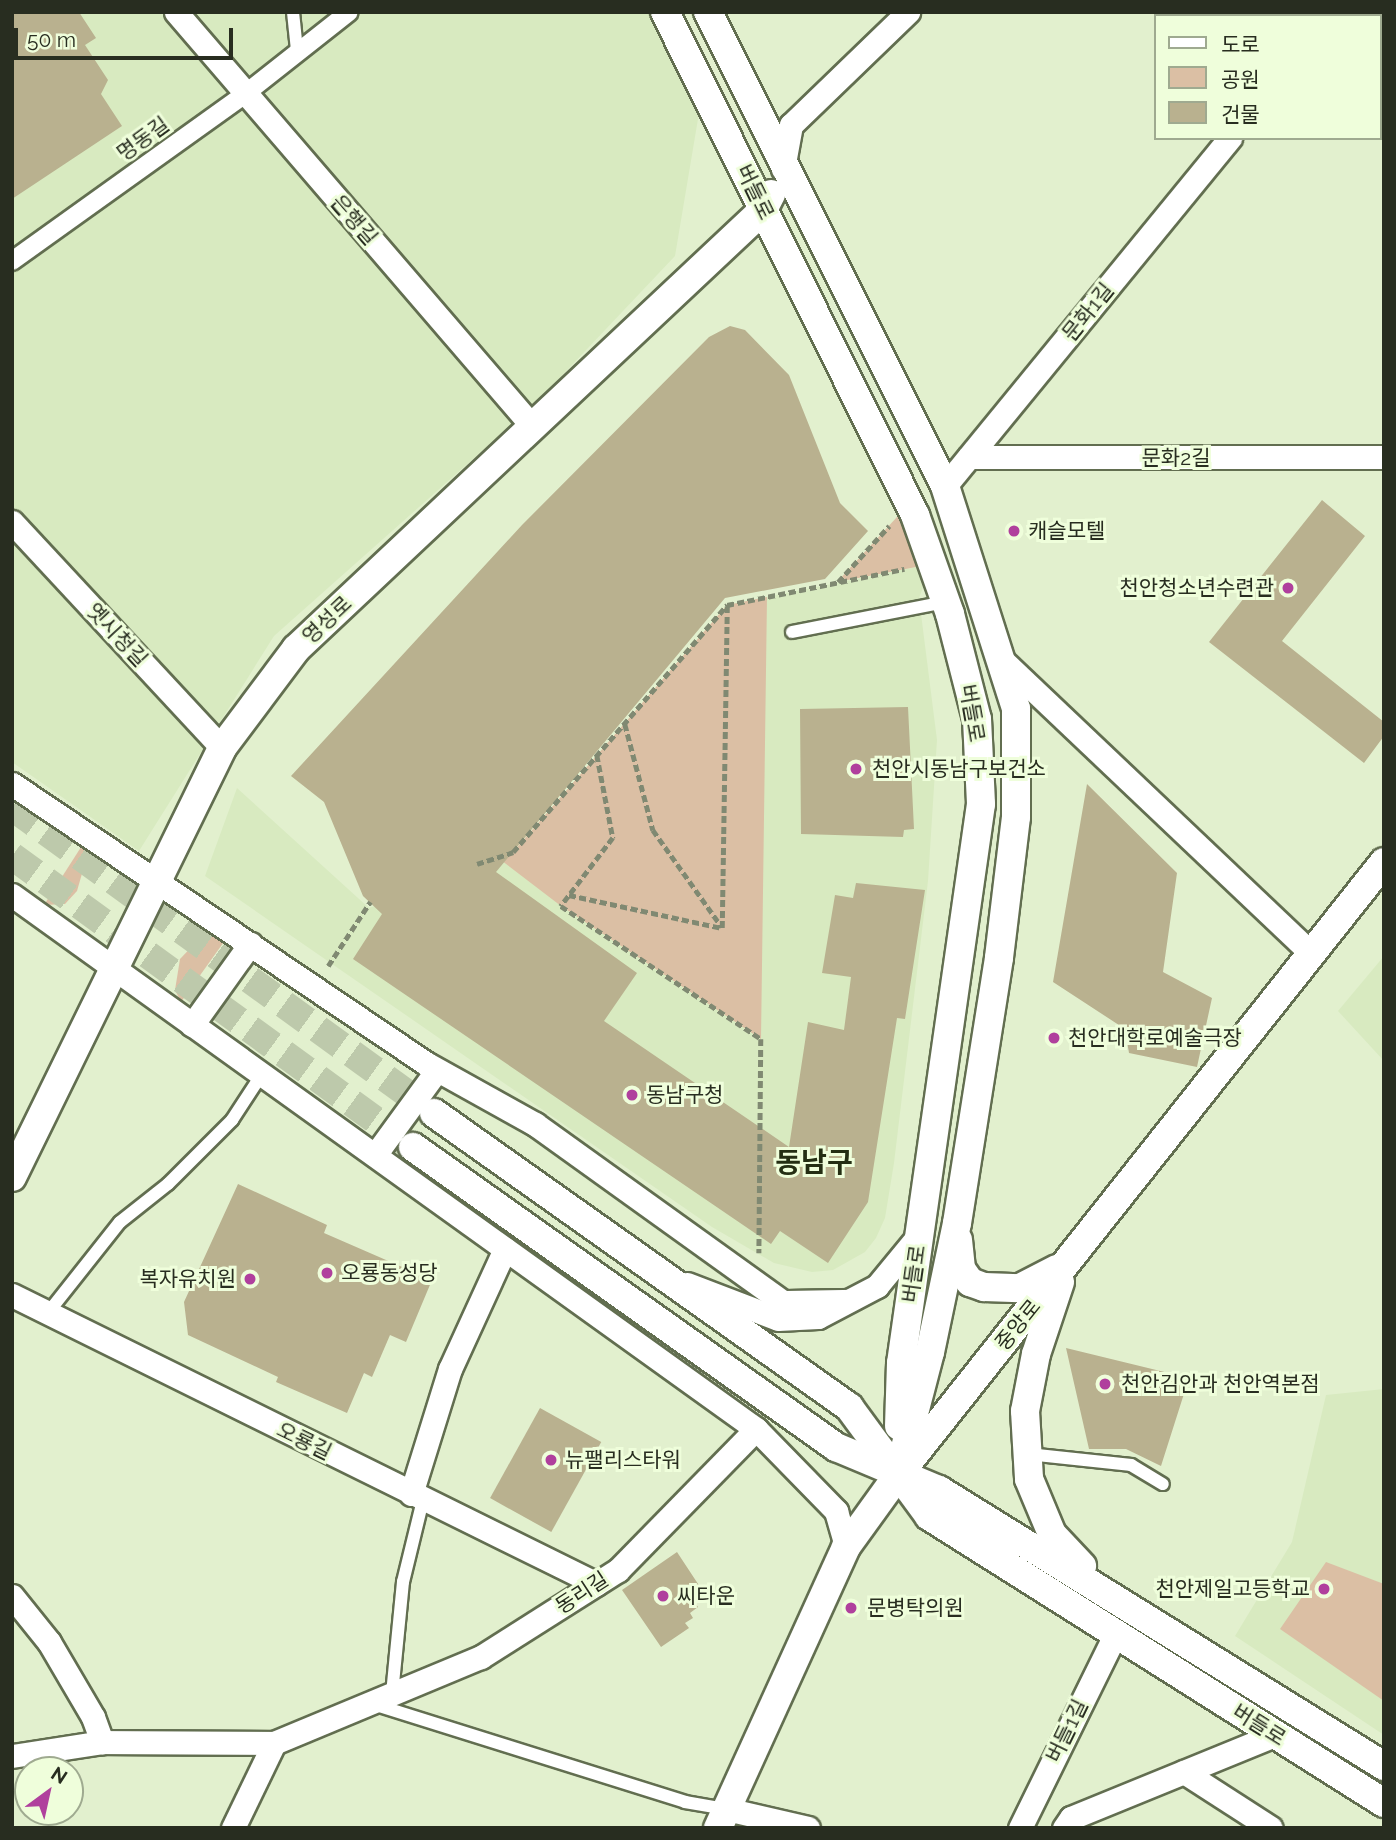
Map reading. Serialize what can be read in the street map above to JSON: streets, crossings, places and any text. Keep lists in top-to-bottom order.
{
  "streets": {
    "street": [
      "명동길",
      "버들로",
      "은행길",
      "문화1길",
      "문화2길",
      "영성로",
      "옛시청길",
      "중앙로",
      "오룡길",
      "동리길",
      "버들1길"
    ]
  },
  "crossings": [
    ["명동길", "은행길"],
    ["버들로", "문화1길"],
    ["버들로", "영성로"],
    ["버들로", "중앙로"],
    ["버들로", "버들1길"],
    ["은행길", "영성로"],
    ["문화1길", "문화2길"],
    ["영성로", "옛시청길"],
    ["오룡길", "동리길"]
  ],
  "districts": ["동남구"],
  "places": [
    "캐슬모텔",
    "천안청소년수련관",
    "천안시동남구보건소",
    "천안대학로예술극장",
    "동남구청",
    "오룡동성당",
    "복자유치원",
    "천안김안과 천안역본점",
    "뉴팰리스타워",
    "천안제일고등학교",
    "씨타운",
    "문병탁의원"
  ],
  "legend": ["도로", "공원", "건물"],
  "scale_bar": "50 m",
  "north": "top right"
}
